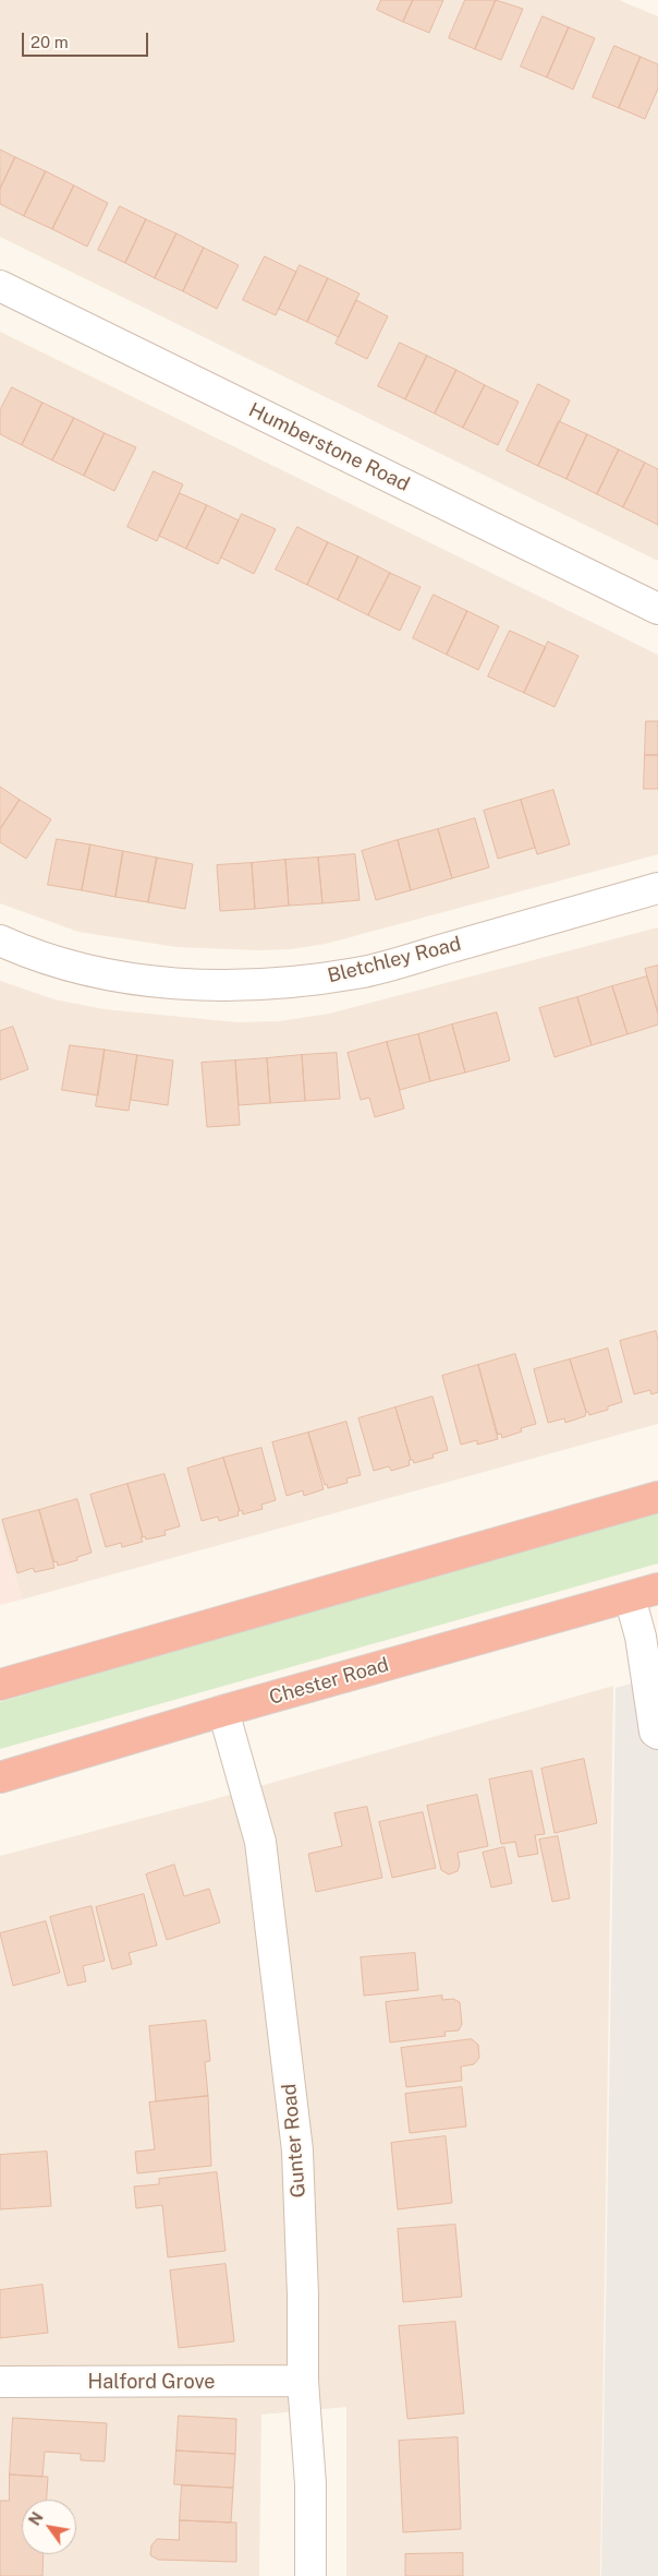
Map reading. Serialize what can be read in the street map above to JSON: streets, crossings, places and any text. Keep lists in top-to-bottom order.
{
  "streets": {
    "highway": ["Chester Road"],
    "street": [
      "Humberstone Road",
      "Bletchley Road",
      "Gunter Road",
      "Halford Grove"
    ]
  },
  "crossings": [
    ["Chester Road", "Gunter Road"],
    ["Gunter Road", "Halford Grove"]
  ],
  "scale_bar": "20 m",
  "north": "top left"
}
